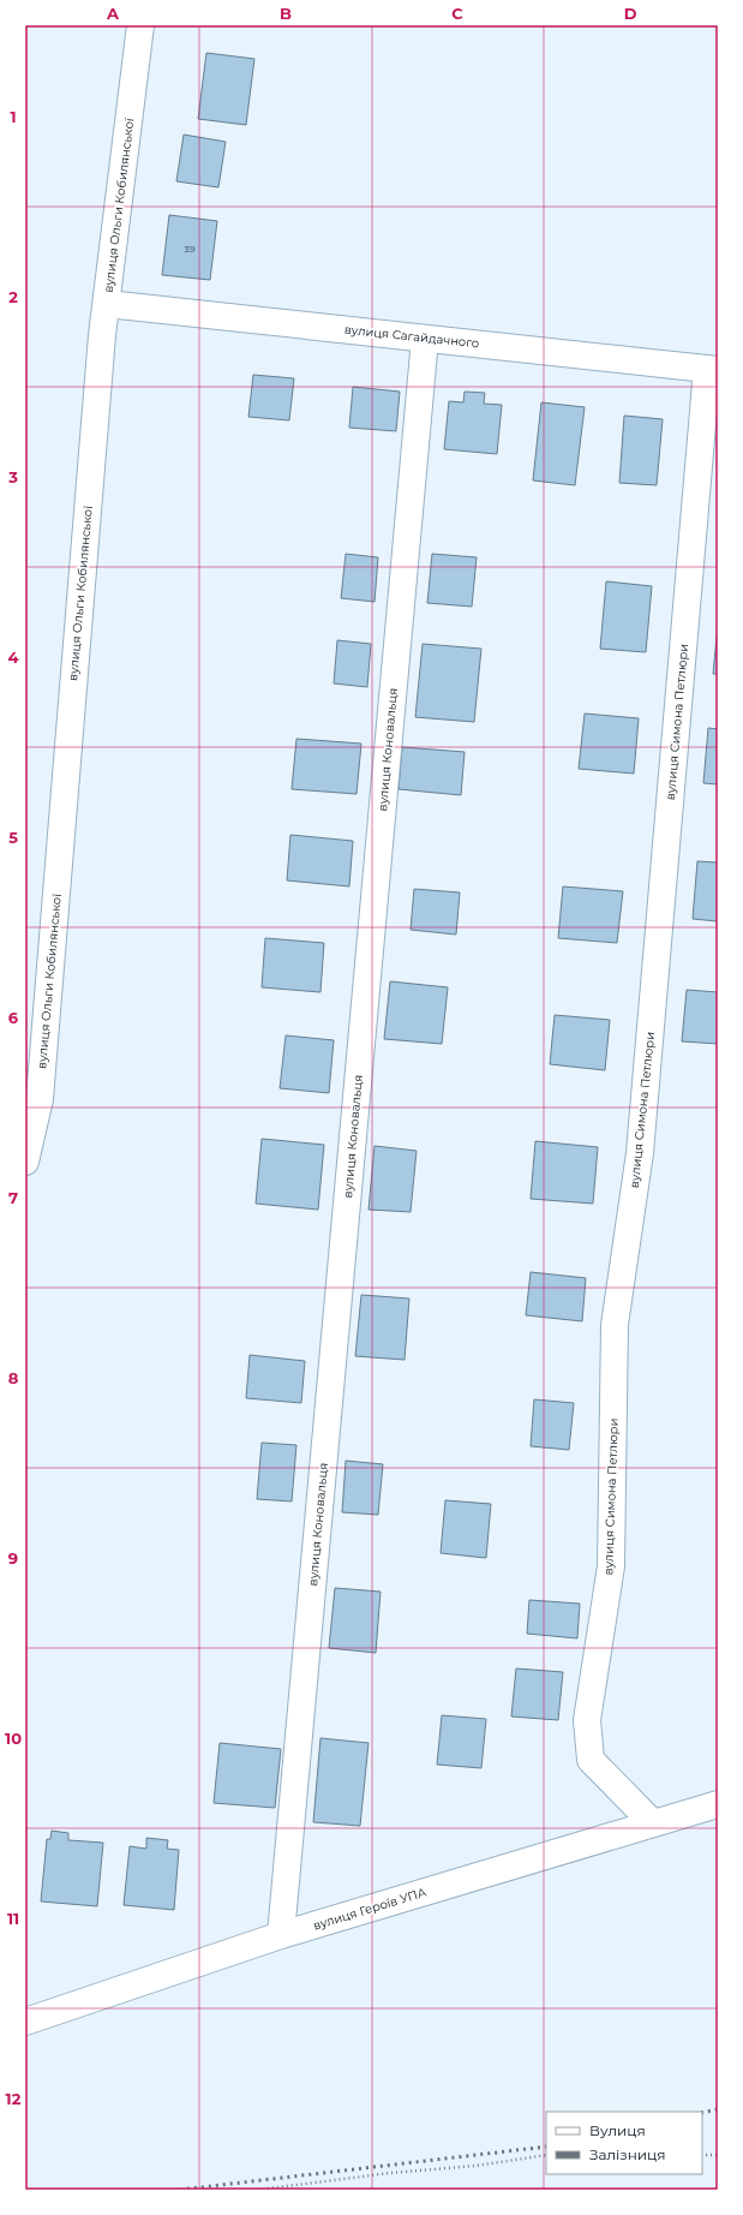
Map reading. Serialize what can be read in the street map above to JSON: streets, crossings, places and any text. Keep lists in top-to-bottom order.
{
  "streets": {
    "street": [
      "вулиця Ольги Кобилянської",
      "вулиця Сагайдачного",
      "вулиця Симона Петлюри",
      "вулиця Коновальця",
      "вулиця Героїв УПА"
    ]
  },
  "crossings": [
    ["вулиця Ольги Кобилянської", "вулиця Сагайдачного"],
    ["вулиця Сагайдачного", "вулиця Симона Петлюри"],
    ["вулиця Сагайдачного", "вулиця Коновальця"],
    ["вулиця Симона Петлюри", "вулиця Героїв УПА"],
    ["вулиця Коновальця", "вулиця Героїв УПА"]
  ],
  "house_numbers": ["39"],
  "legend": ["Вулиця", "Залізниця"],
  "grid": {
    "columns": [
      "A",
      "B",
      "C",
      "D"
    ],
    "rows": [
      "1",
      "2",
      "3",
      "4",
      "5",
      "6",
      "7",
      "8",
      "9",
      "10",
      "11",
      "12"
    ]
  }
}
